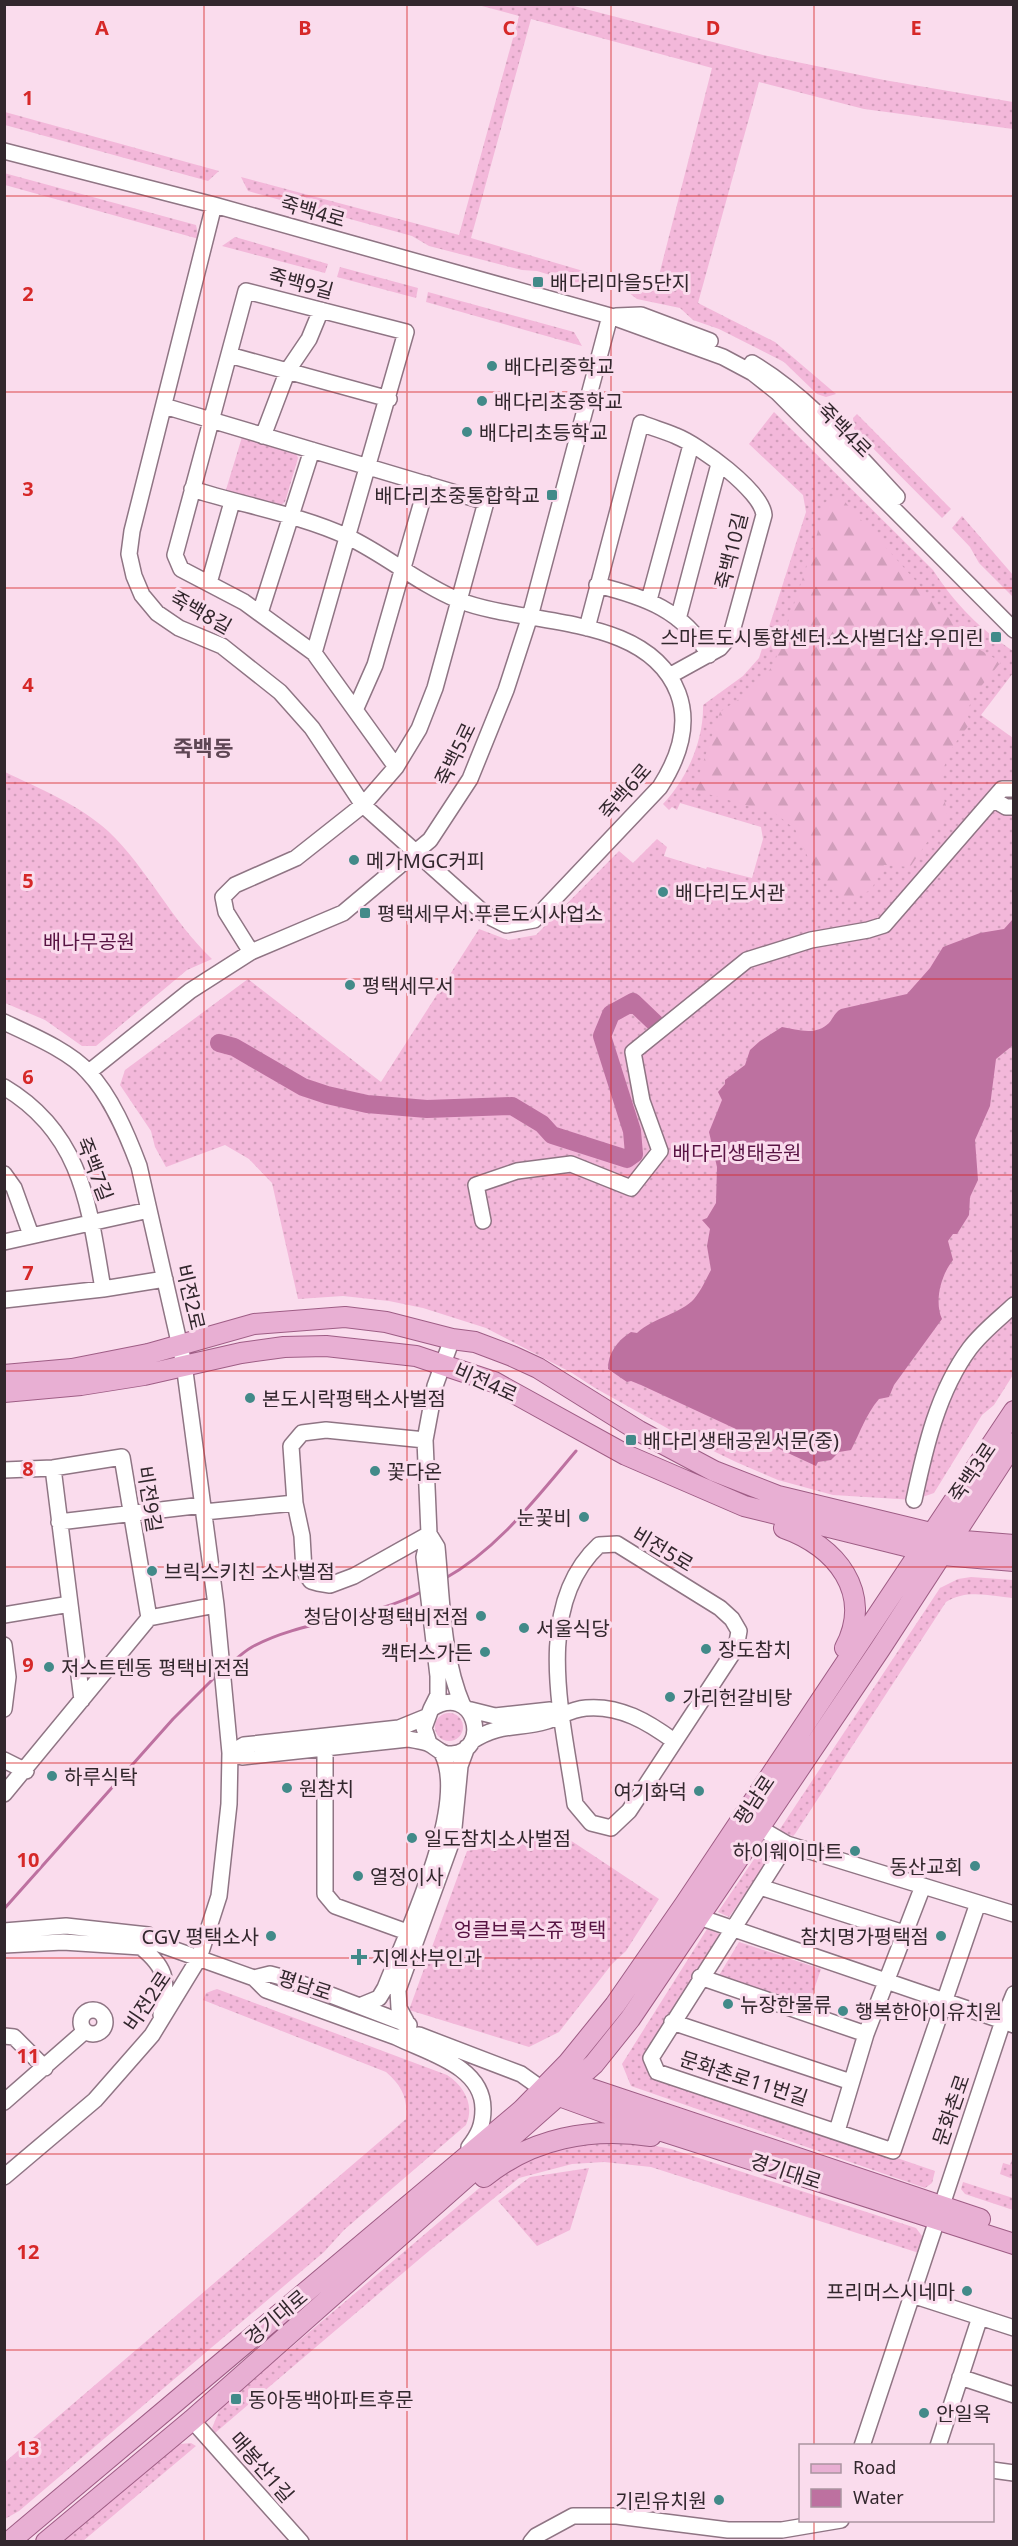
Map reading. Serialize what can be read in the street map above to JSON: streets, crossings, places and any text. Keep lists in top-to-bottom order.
{
  "streets": {
    "main road": [
      "비전4로",
      "죽백3로",
      "평남로",
      "경기대로"
    ],
    "street": [
      "죽백4로",
      "죽백9길",
      "죽백10길",
      "죽백8길",
      "죽백5로",
      "죽백6로",
      "죽백7길",
      "비전2로",
      "비전9길",
      "비전5로",
      "문화촌로11번길",
      "문화촌로",
      "매봉산1길"
    ]
  },
  "crossings": [
    ["죽백4로", "죽백8길"],
    ["죽백4로", "죽백5로"],
    ["죽백10길", "죽백6로"],
    ["죽백8길", "죽백5로"],
    ["죽백8길", "죽백6로"],
    ["죽백5로", "죽백6로"],
    ["죽백5로", "비전2로"],
    ["죽백7길", "비전2로"],
    ["비전2로", "비전4로"],
    ["비전2로", "평남로"],
    ["비전4로", "죽백3로"],
    ["비전4로", "평남로"],
    ["죽백3로", "평남로"],
    ["평남로", "경기대로"],
    ["문화촌로", "경기대로"],
    ["경기대로", "매봉산1길"]
  ],
  "districts": ["죽백동"],
  "parks": ["배나무공원", "배다리생태공원", "엉클브룩스쥬 평택"],
  "places": {
    "transit": [
      "배다리마을5단지",
      "배다리초중통합학교",
      "스마트도시통합센터.소사벌더샵.우미린",
      "평택세무서.푸른도시사업소",
      "배다리생태공원서문(중)",
      "동아동백아파트후문"
    ],
    "other": [
      "배다리중학교",
      "배다리초중학교",
      "배다리초등학교",
      "메가MGC커피",
      "배다리도서관",
      "평택세무서",
      "본도시락평택소사벌점",
      "꽃다온",
      "눈꽃비",
      "브릭스키친 소사벌점",
      "청담이상평택비전점",
      "서울식당",
      "장도참치",
      "캑터스가든",
      "저스트텐동 평택비전점",
      "가리헌갈비탕",
      "하루식탁",
      "원참치",
      "여기화덕",
      "일도참치소사벌점",
      "하이웨이마트",
      "동산교회",
      "열정이사",
      "CGV 평택소사",
      "참치명가평택점",
      "뉴장한물류",
      "행복한아이유치원",
      "프리머스시네마",
      "안일옥",
      "기린유치원"
    ],
    "health": ["지엔산부인과"]
  },
  "legend": ["Road", "Water"],
  "grid": {
    "columns": [
      "A",
      "B",
      "C",
      "D",
      "E"
    ],
    "rows": [
      "1",
      "2",
      "3",
      "4",
      "5",
      "6",
      "7",
      "8",
      "9",
      "10",
      "11",
      "12",
      "13"
    ]
  }
}
